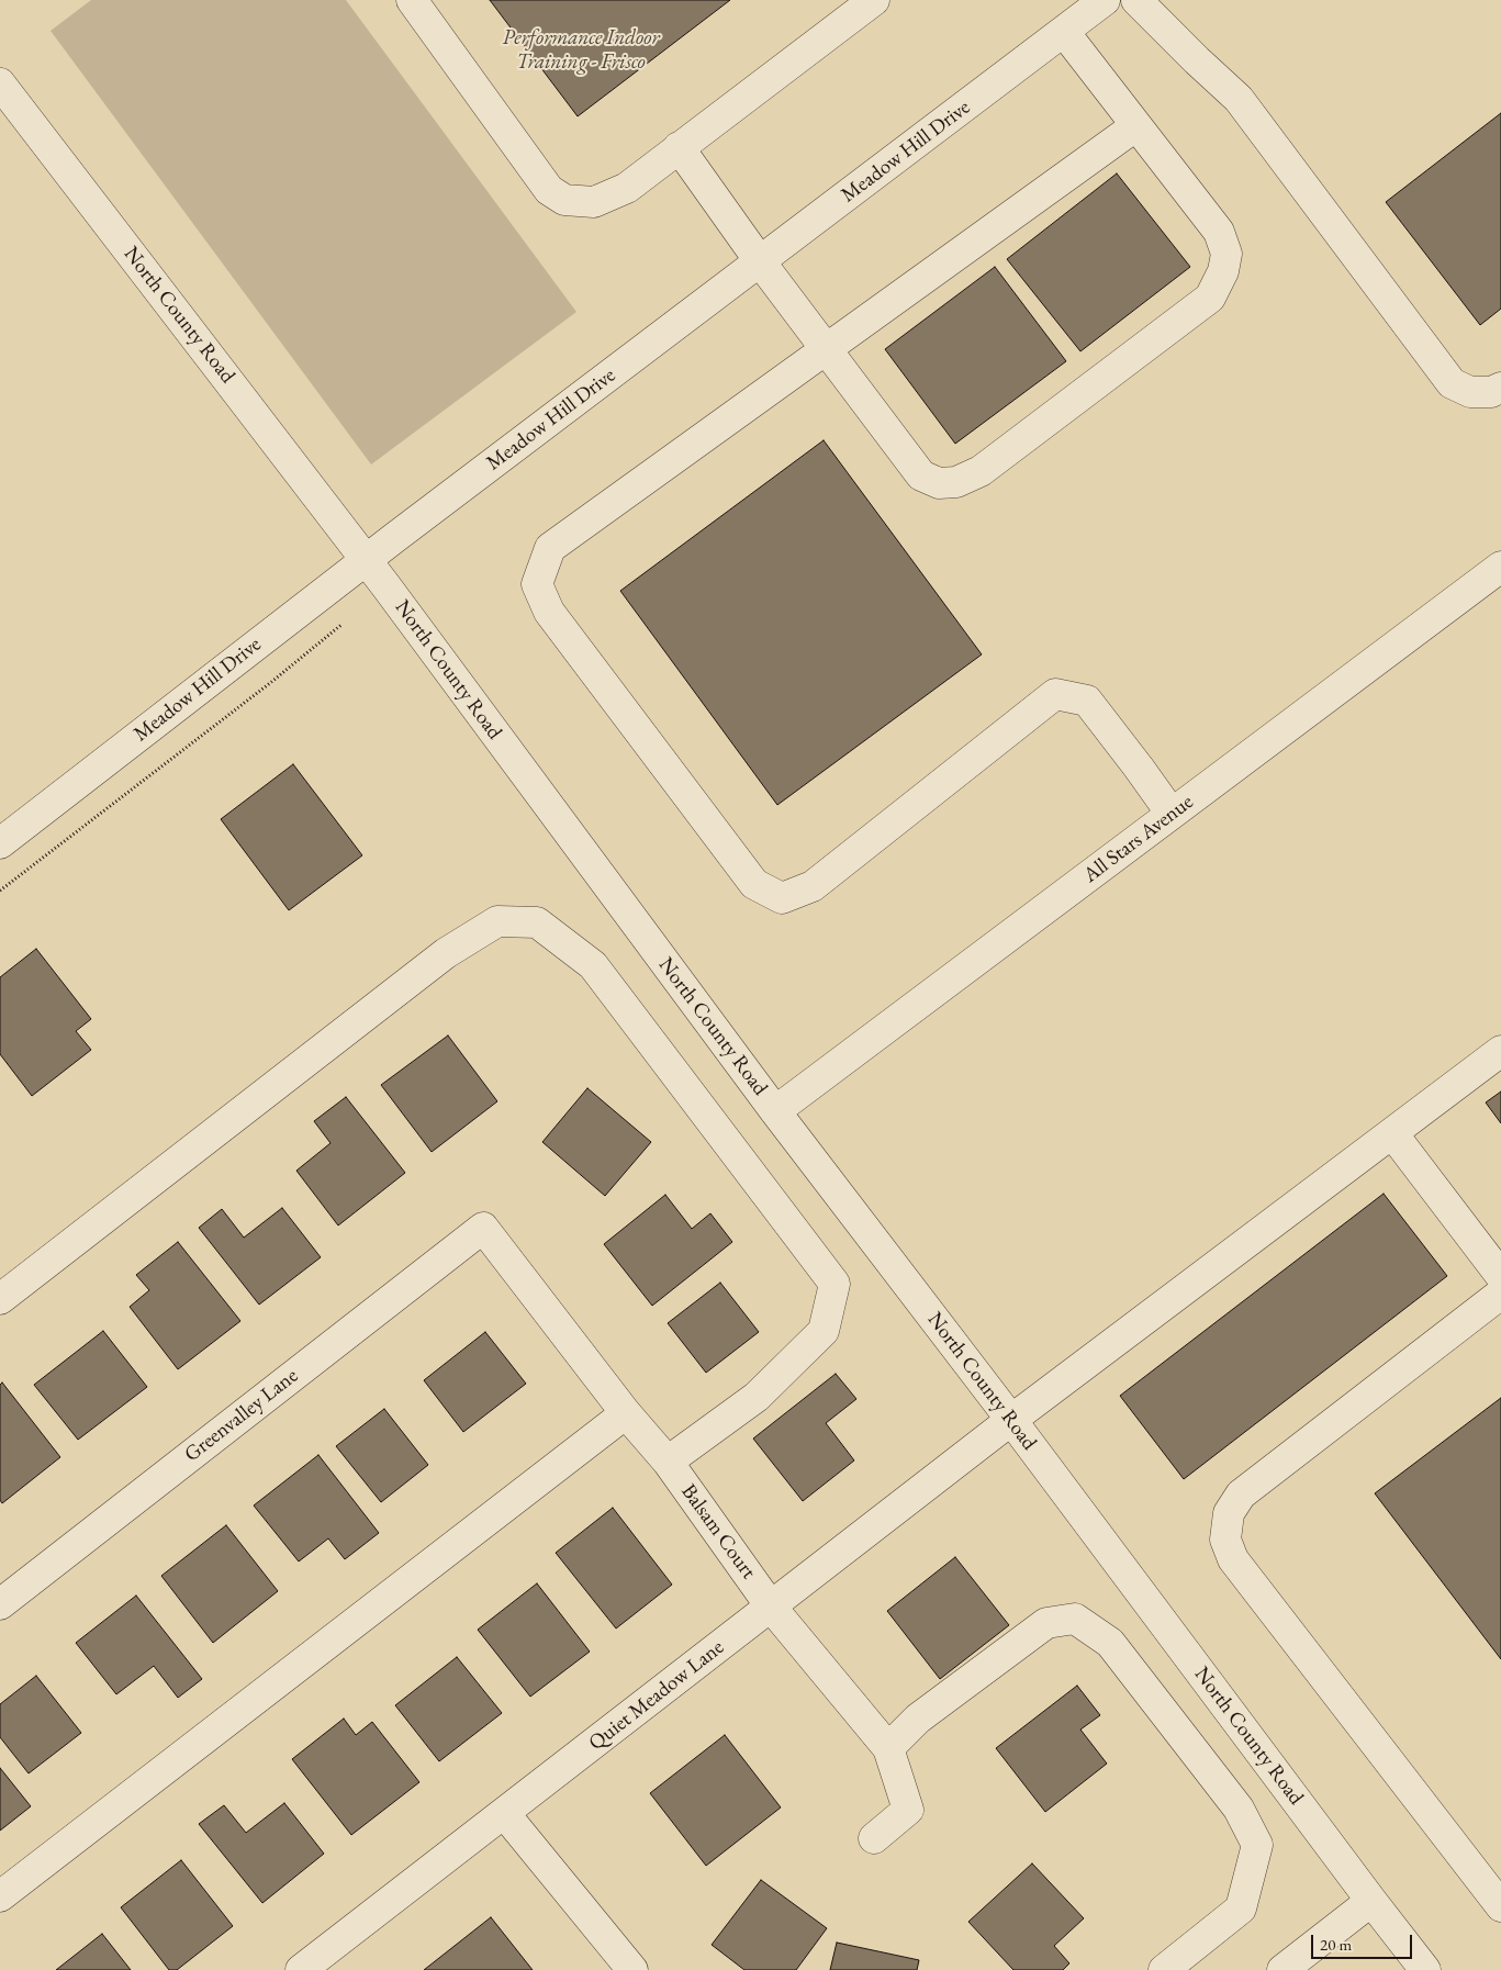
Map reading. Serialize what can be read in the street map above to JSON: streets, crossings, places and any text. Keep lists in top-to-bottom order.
{
  "streets": {
    "street": [
      "Meadow Hill Drive",
      "North County Road",
      "All Stars Avenue",
      "Greenvalley Lane",
      "Balsam Court",
      "Quiet Meadow Lane"
    ]
  },
  "crossings": [
    ["Meadow Hill Drive", "North County Road"],
    ["North County Road", "All Stars Avenue"],
    ["North County Road", "Quiet Meadow Lane"],
    ["Greenvalley Lane", "Balsam Court"],
    ["Balsam Court", "Quiet Meadow Lane"]
  ],
  "parks": ["Performance Indoor Training - Frisco"],
  "scale_bar": "20 m"
}
